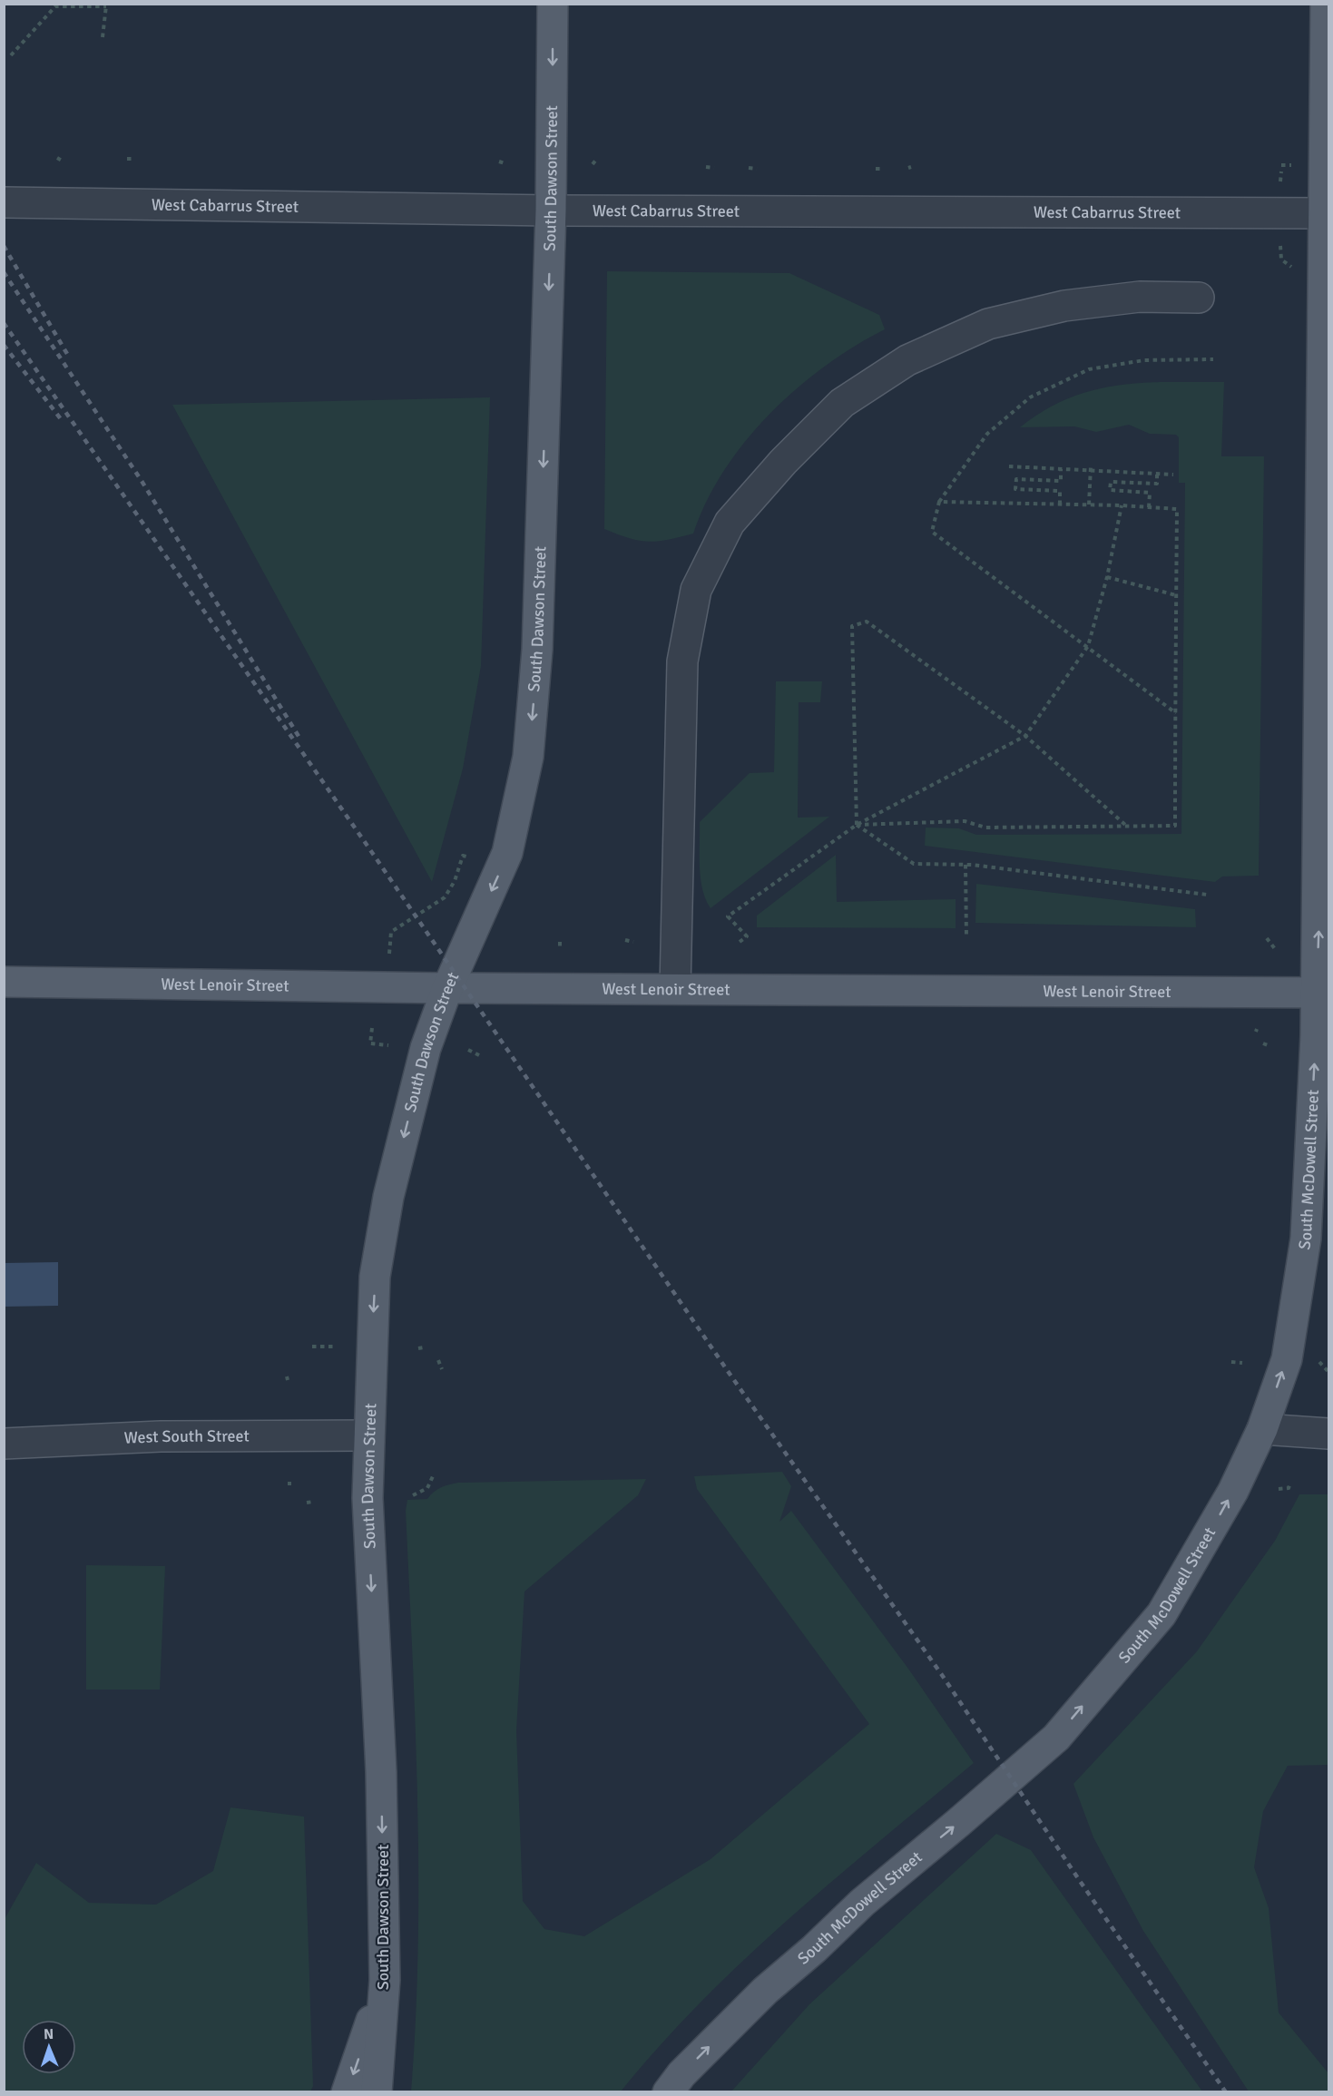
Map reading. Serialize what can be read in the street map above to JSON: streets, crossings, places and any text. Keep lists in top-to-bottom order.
{
  "streets": {
    "main road": ["South Dawson Street", "West Lenoir Street", "South McDowell Street"],
    "street": ["West Cabarrus Street", "West South Street"]
  },
  "crossings": [
    ["South Dawson Street", "West Cabarrus Street"],
    ["South Dawson Street", "West Lenoir Street"],
    ["South Dawson Street", "West South Street"],
    ["West Cabarrus Street", "South McDowell Street"],
    ["West Lenoir Street", "South McDowell Street"]
  ],
  "one_way": ["South Dawson Street", "South McDowell Street"],
  "north": "top"
}
